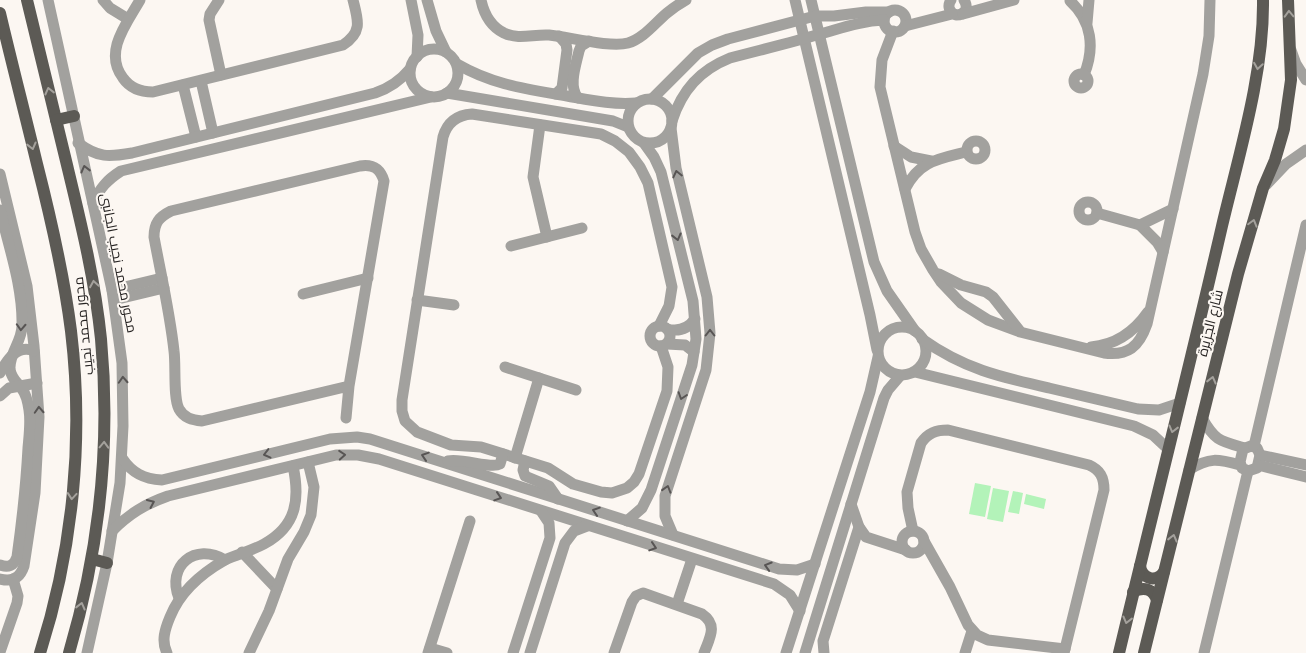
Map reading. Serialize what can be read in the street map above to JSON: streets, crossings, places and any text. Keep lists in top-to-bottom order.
{
  "streets": {
    "main road": ["شارع الجزيرة", "محور محمد نجيب"],
    "street": ["محور محمد نجيب الجانبى"]
  }
}
